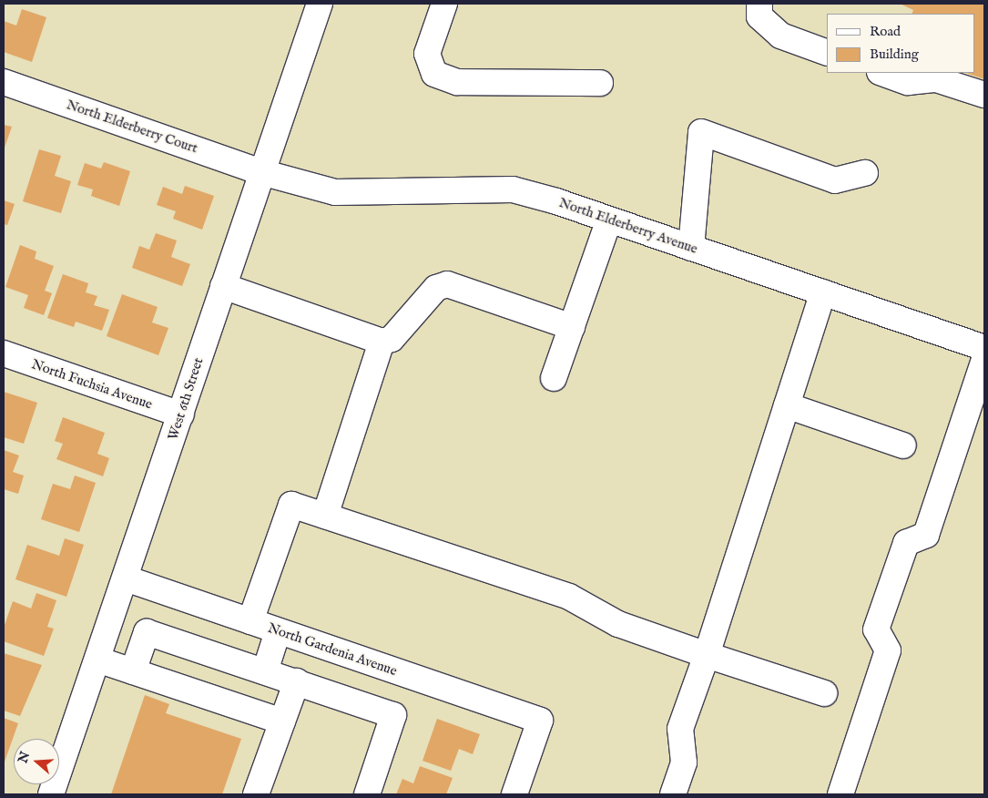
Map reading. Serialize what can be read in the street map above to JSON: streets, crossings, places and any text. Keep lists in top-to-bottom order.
{
  "streets": {
    "street": [
      "North Elderberry Court",
      "North Elderberry Avenue",
      "North Fuchsia Avenue",
      "West 6th Street",
      "North Gardenia Avenue"
    ]
  },
  "crossings": [
    ["North Elderberry Court", "North Elderberry Avenue"],
    ["North Elderberry Court", "West 6th Street"],
    ["North Elderberry Avenue", "West 6th Street"],
    ["North Fuchsia Avenue", "West 6th Street"],
    ["West 6th Street", "North Gardenia Avenue"]
  ],
  "legend": ["Road", "Building"],
  "north": "left"
}
